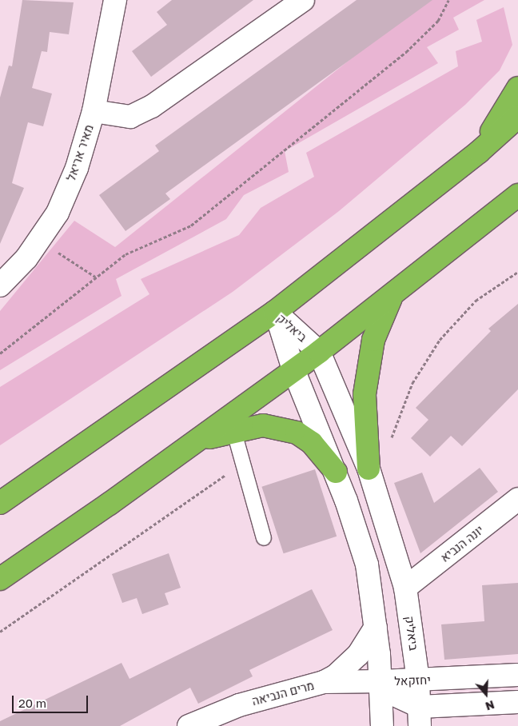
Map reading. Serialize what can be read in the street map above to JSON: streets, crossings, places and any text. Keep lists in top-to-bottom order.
{
  "streets": {
    "street": [
      "מאיר אריאל",
      "ביאליק",
      "יונה הנביא",
      "יחזקאל",
      "מרים הנביאה"
    ]
  },
  "crossings": [
    ["ביאליק", "יונה הנביא"],
    ["ביאליק", "יחזקאל"],
    ["ביאליק", "מרים הנביאה"],
    ["יחזקאל", "מרים הנביאה"]
  ],
  "scale_bar": "20 m",
  "north": "bottom"
}
